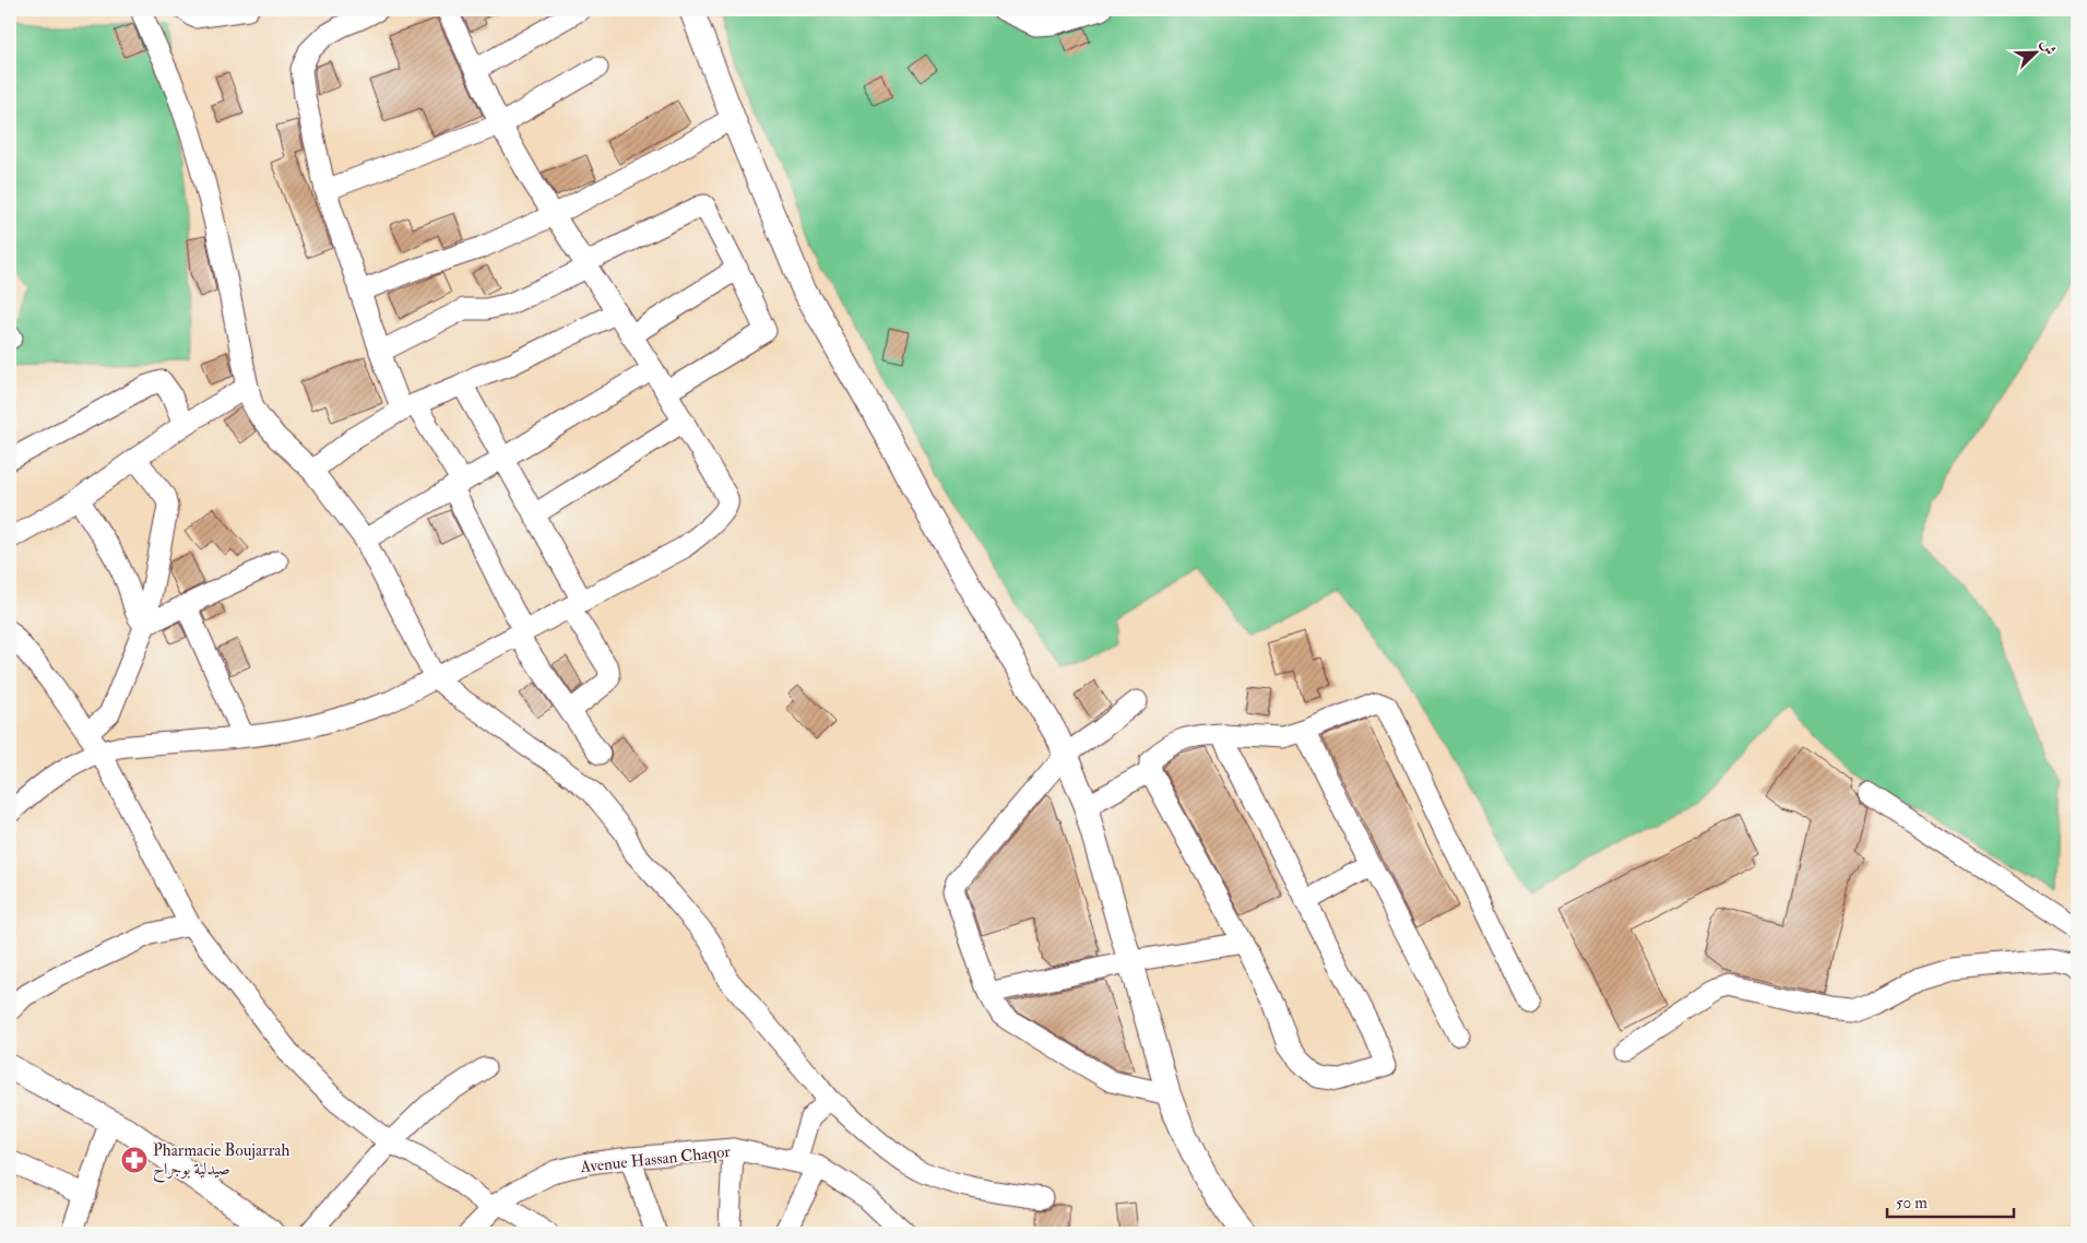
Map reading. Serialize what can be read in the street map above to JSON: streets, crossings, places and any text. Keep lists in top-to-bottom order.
{
  "streets": {
    "street": ["Avenue Hassan Chaqor"]
  },
  "places": {
    "pharmacy": ["Pharmacie Boujarrah صيدلية بوجراح"]
  },
  "scale_bar": "50 m",
  "north": "top right"
}
